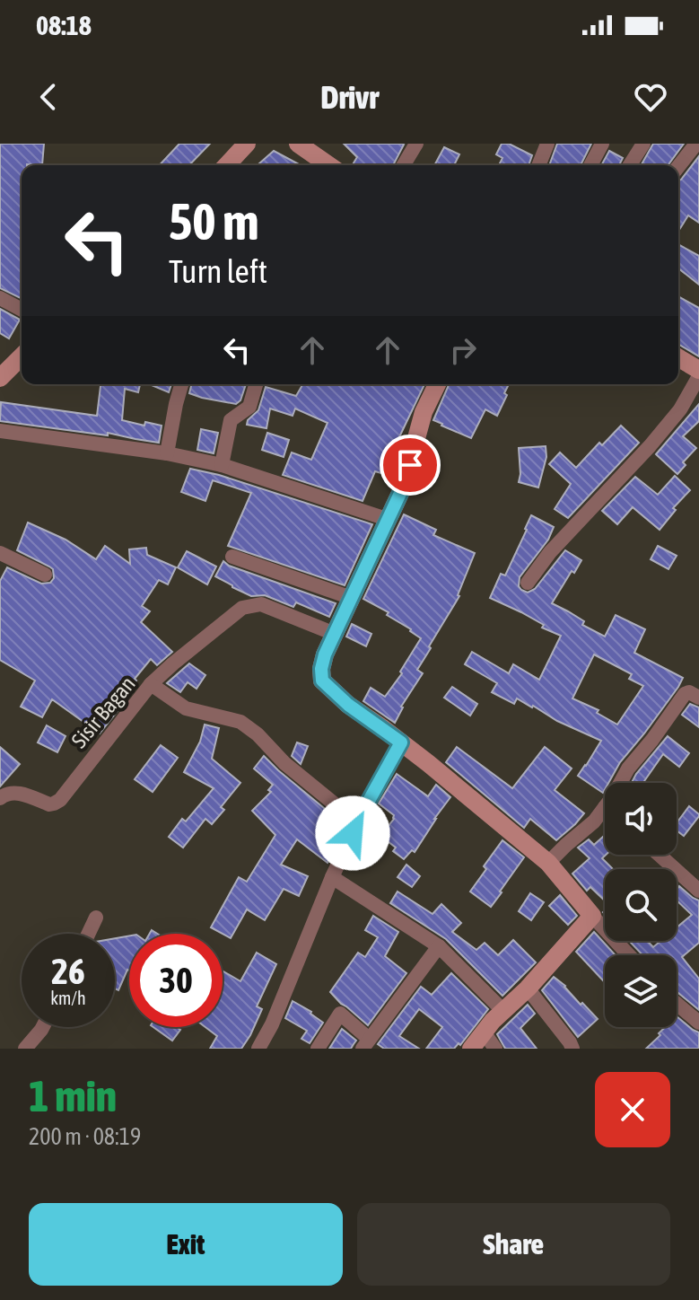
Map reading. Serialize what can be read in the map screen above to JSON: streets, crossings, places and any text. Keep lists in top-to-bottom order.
{
  "streets": {
    "street": ["Sisir Bagan"]
  },
  "page": {
    "status": "08:18",
    "header": "Drivr",
    "turn": ["50 m", "Turn left"],
    "speed": "26 km/h",
    "limit": "30",
    "heading": ["1 min", "200 m · 08:19"],
    "buttons": ["Exit", "Share"]
  }
}
